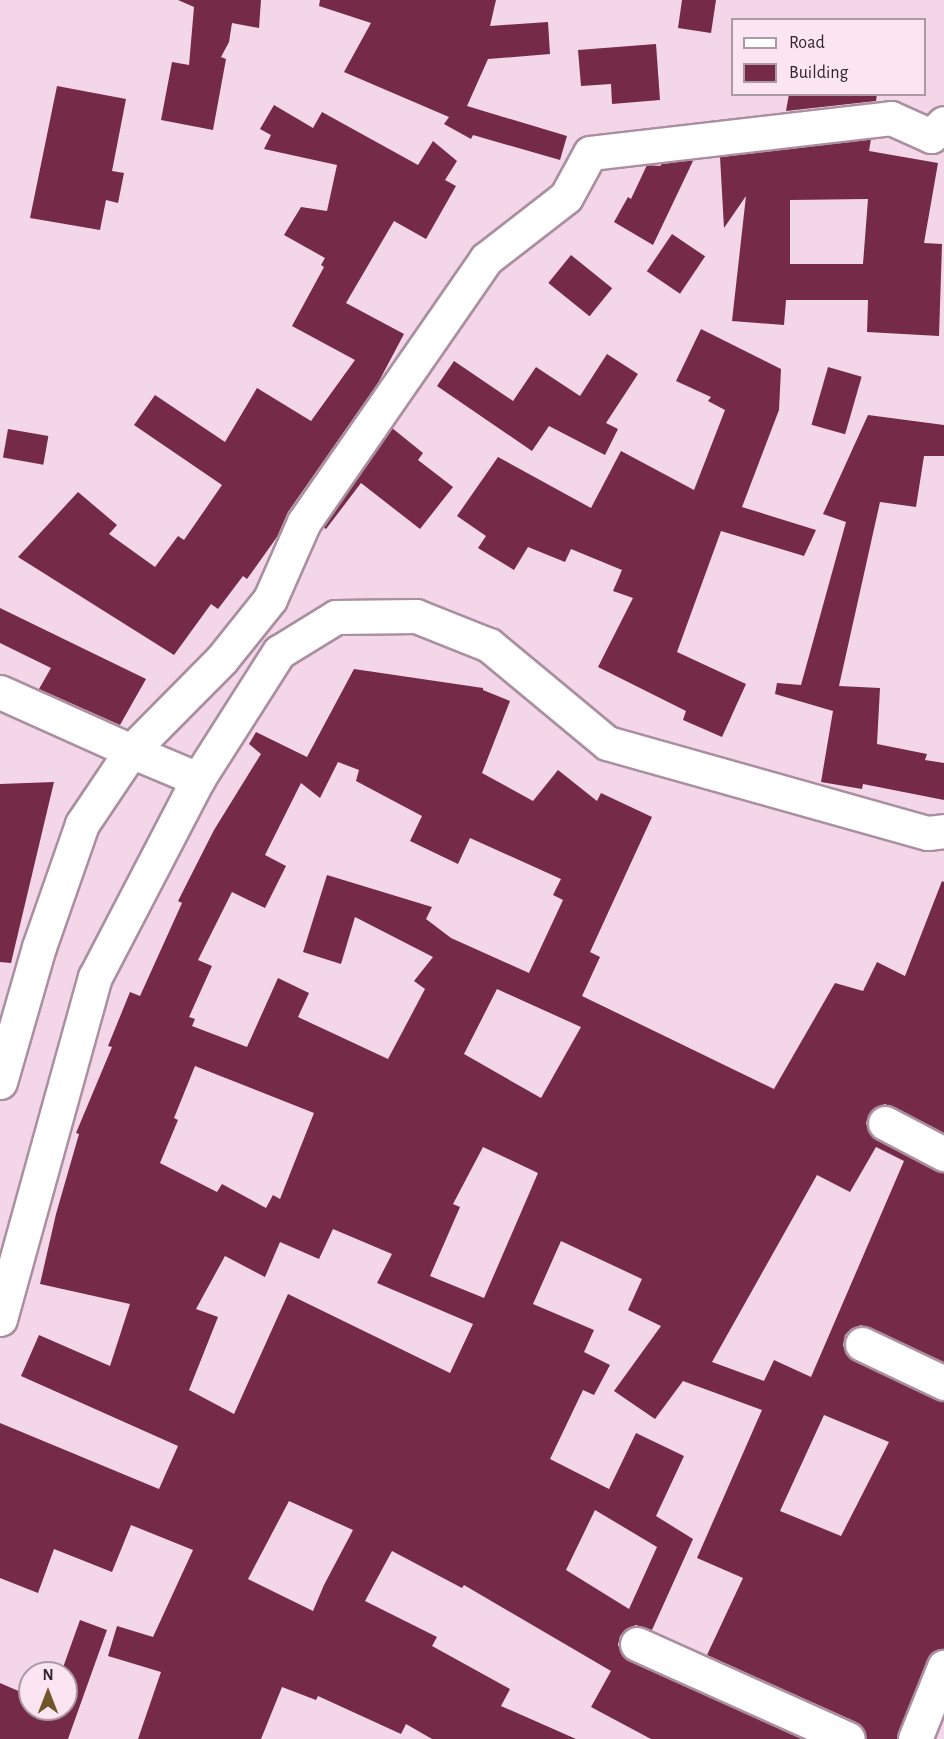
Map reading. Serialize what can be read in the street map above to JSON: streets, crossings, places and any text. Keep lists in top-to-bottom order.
{
  "legend": ["Road", "Building"],
  "north": "top"
}
